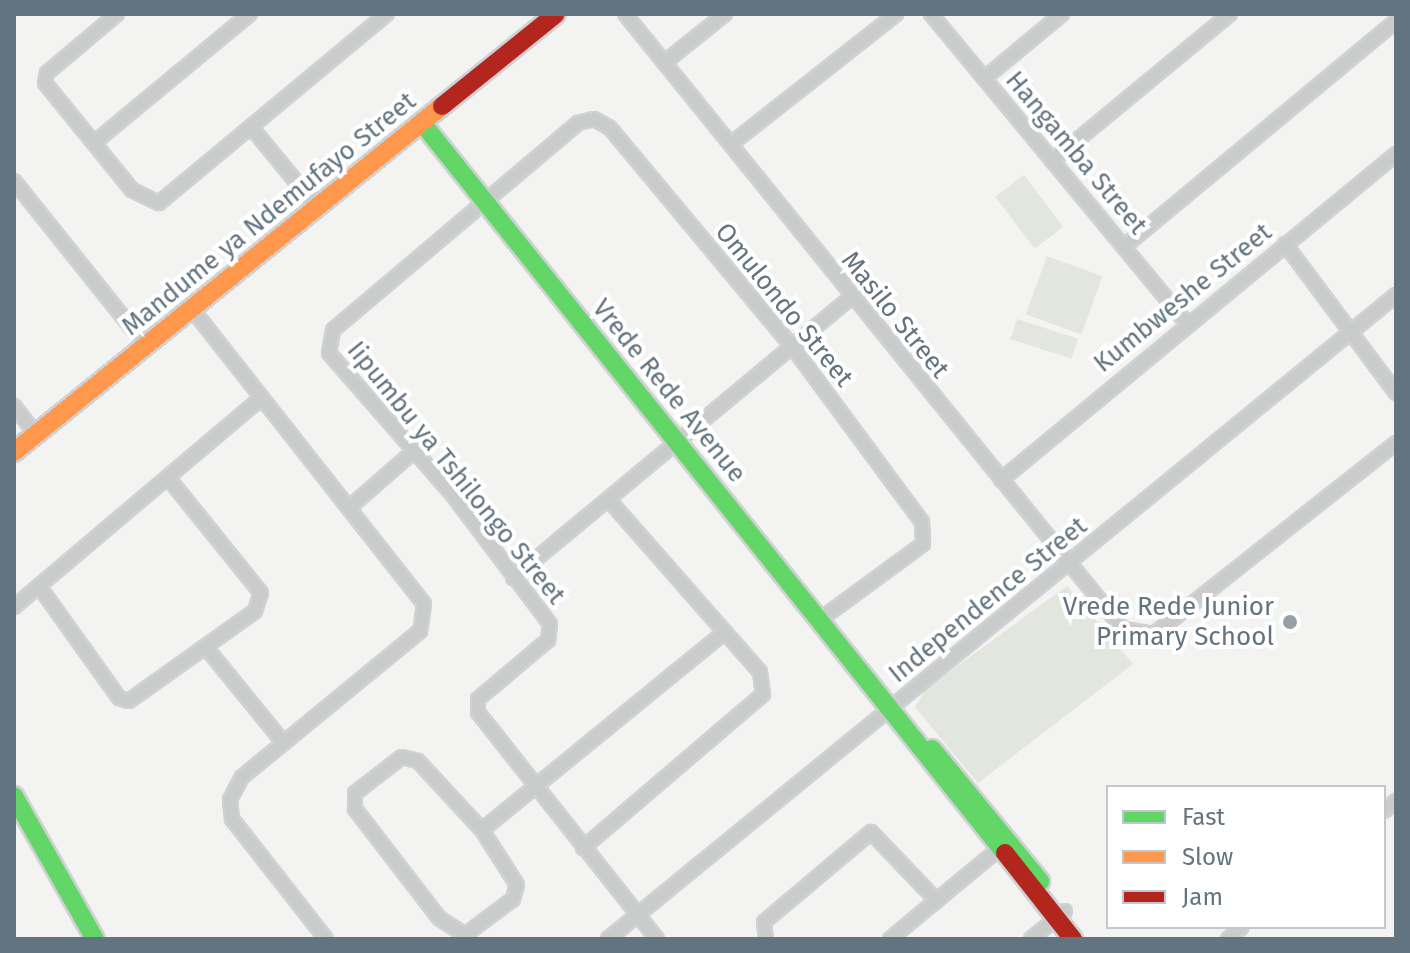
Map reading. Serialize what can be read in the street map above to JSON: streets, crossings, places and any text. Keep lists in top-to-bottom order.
{
  "streets": {
    "street": [
      "Hangamba Street",
      "Mandume ya Ndemufayo Street",
      "Kumbweshe Street",
      "Omulondo Street",
      "Masilo Street",
      "Vrede Rede Avenue",
      "Iipumbu ya Tshilongo Street",
      "Independence Street"
    ]
  },
  "crossings": [
    ["Hangamba Street", "Kumbweshe Street"],
    ["Mandume ya Ndemufayo Street", "Vrede Rede Avenue"],
    ["Kumbweshe Street", "Masilo Street"],
    ["Omulondo Street", "Vrede Rede Avenue"],
    ["Omulondo Street", "Iipumbu ya Tshilongo Street"],
    ["Masilo Street", "Independence Street"],
    ["Vrede Rede Avenue", "Iipumbu ya Tshilongo Street"],
    ["Vrede Rede Avenue", "Independence Street"],
    ["Iipumbu ya Tshilongo Street", "Independence Street"]
  ],
  "places": ["Vrede Rede Junior Primary School"],
  "legend": ["Fast", "Slow", "Jam"]
}
